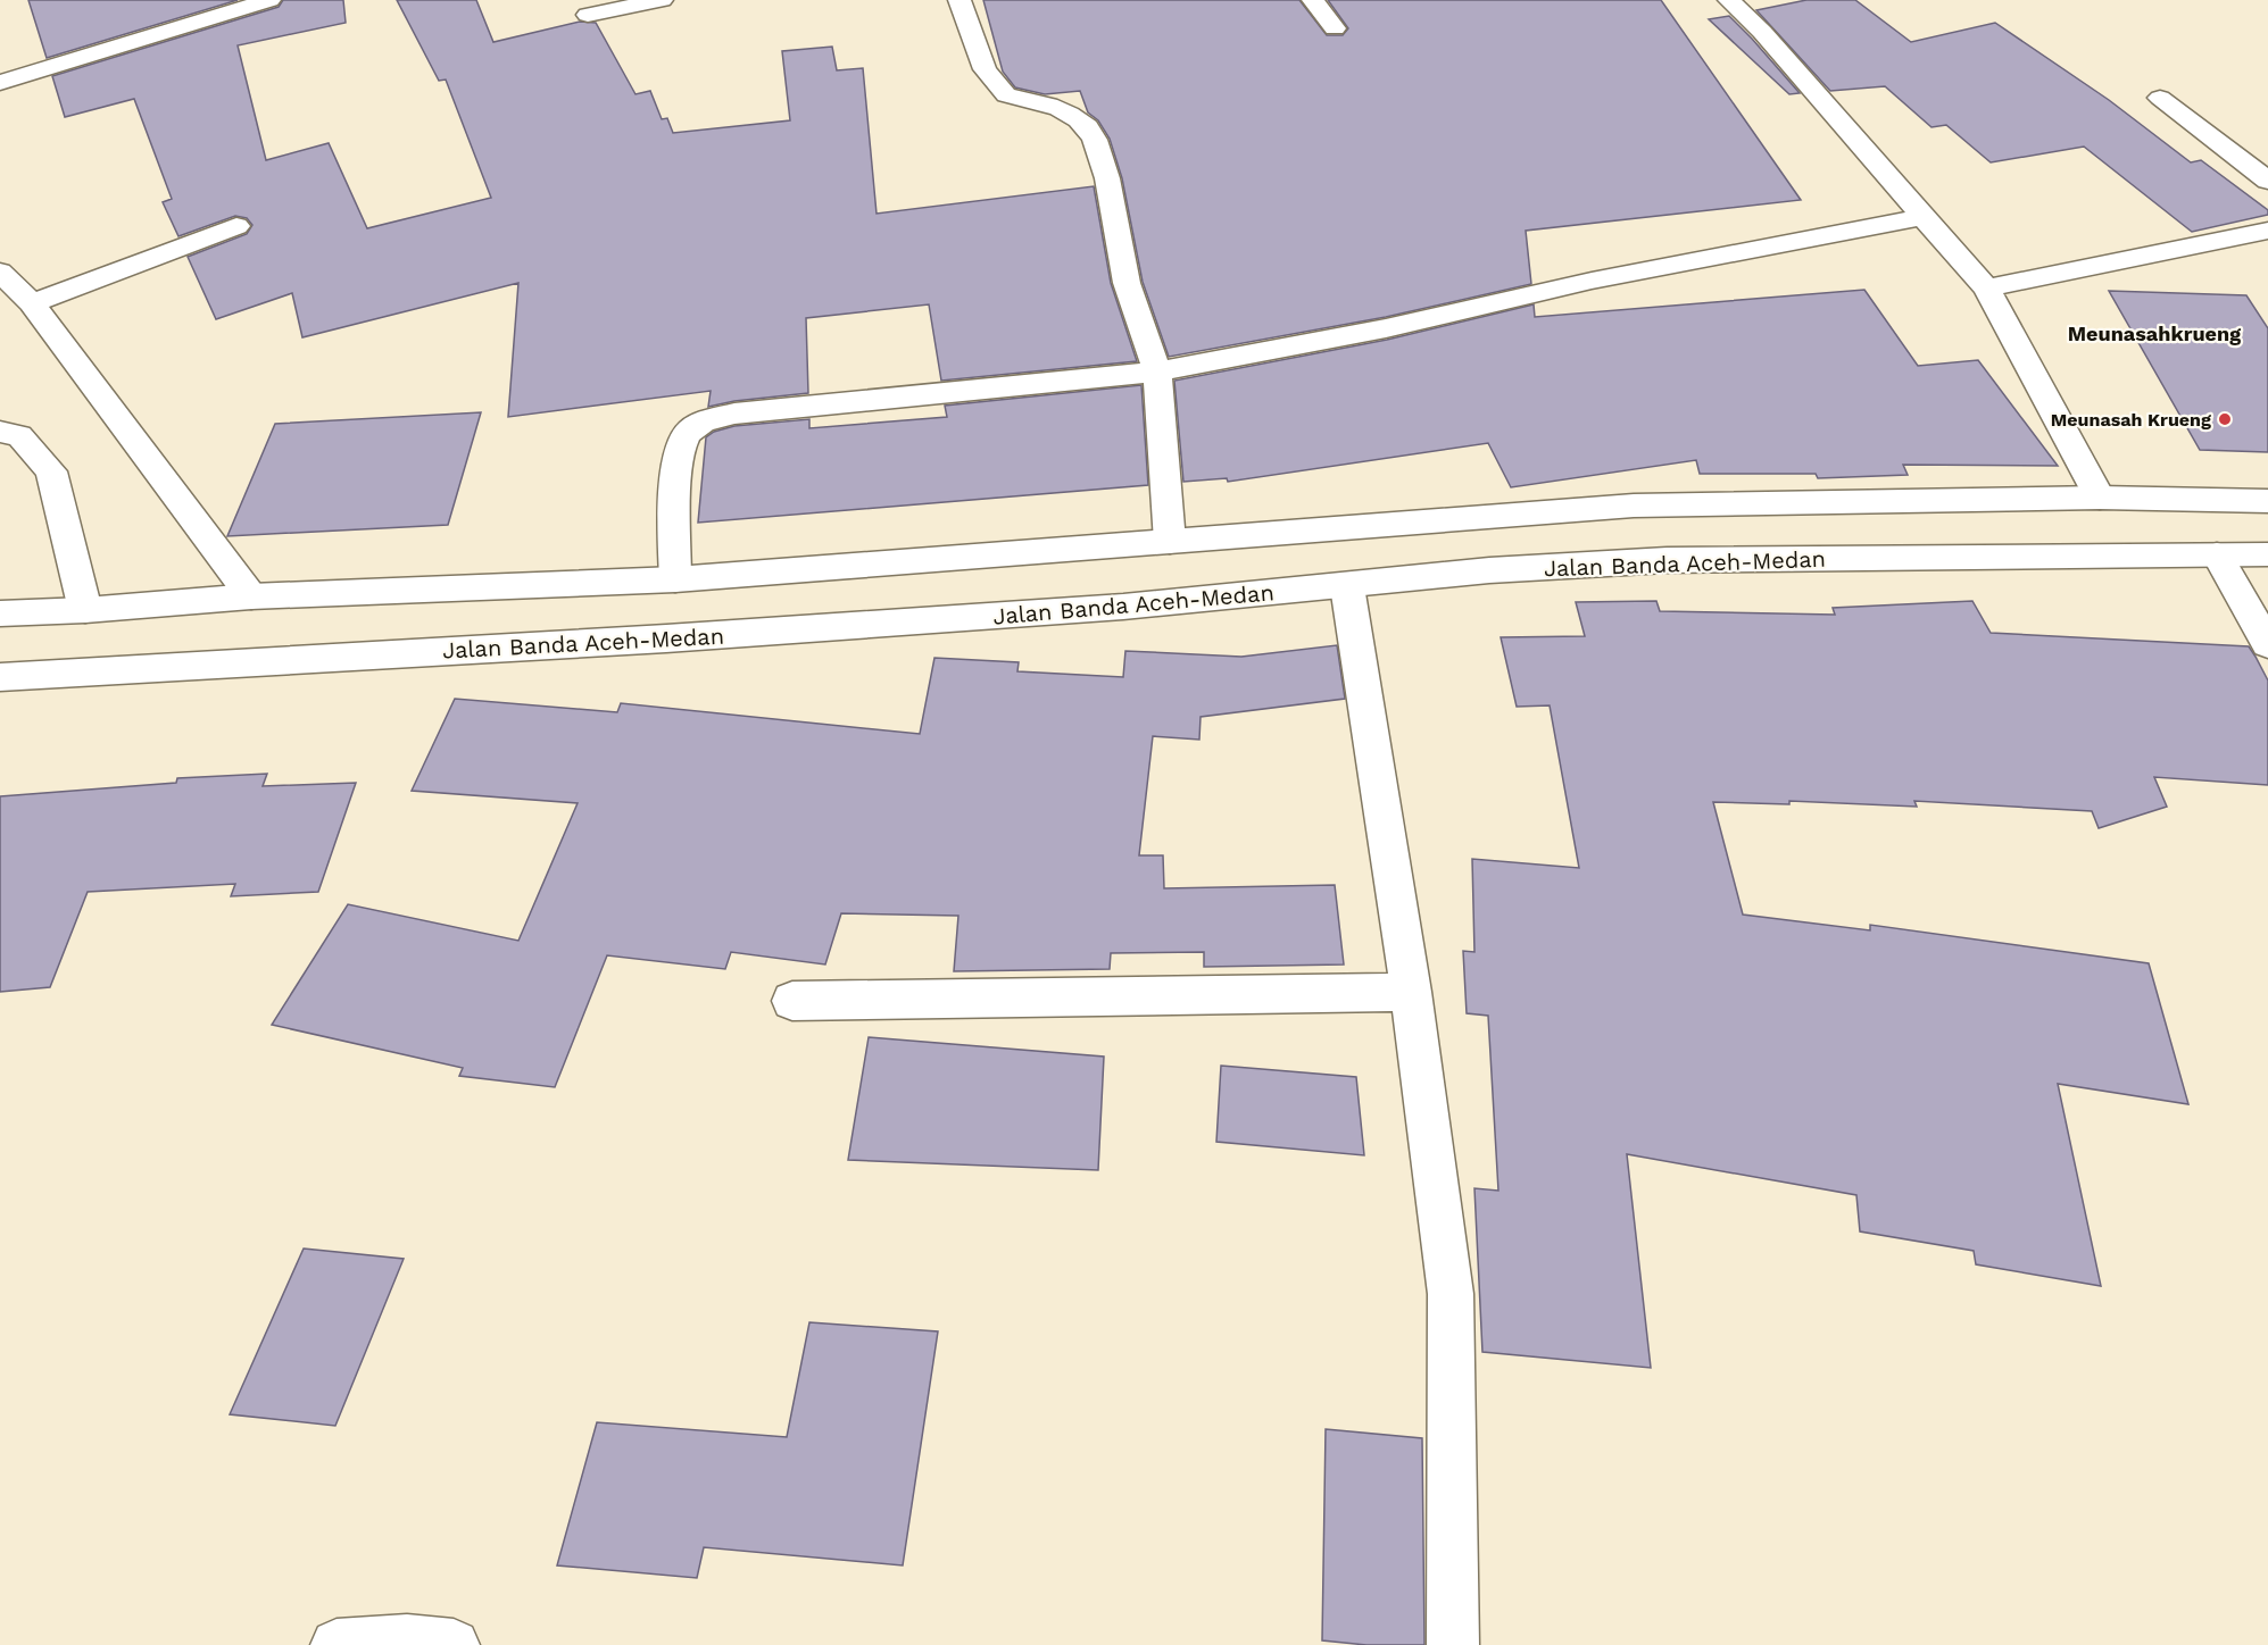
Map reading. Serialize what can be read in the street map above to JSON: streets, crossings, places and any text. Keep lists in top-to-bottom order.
{
  "streets": {
    "main road": ["Jalan Banda Aceh-Medan"]
  },
  "districts": ["Meunasahkrueng"],
  "places": ["Meunasah Krueng"]
}
